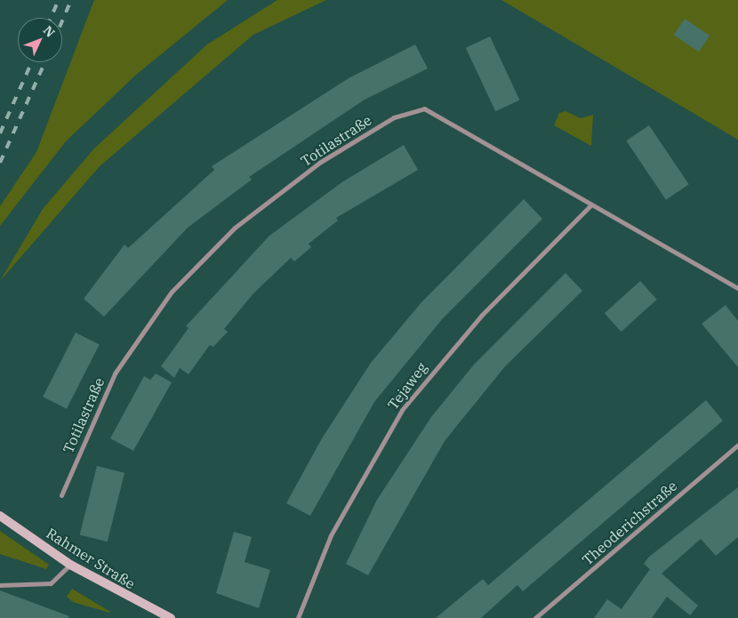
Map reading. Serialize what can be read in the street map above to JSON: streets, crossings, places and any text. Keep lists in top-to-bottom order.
{
  "streets": {
    "main road": ["Rahmer Straße"],
    "street": ["Totilastraße", "Tejaweg", "Theoderichstraße"]
  },
  "crossings": [
    ["Totilastraße", "Tejaweg"]
  ],
  "north": "top right"
}
